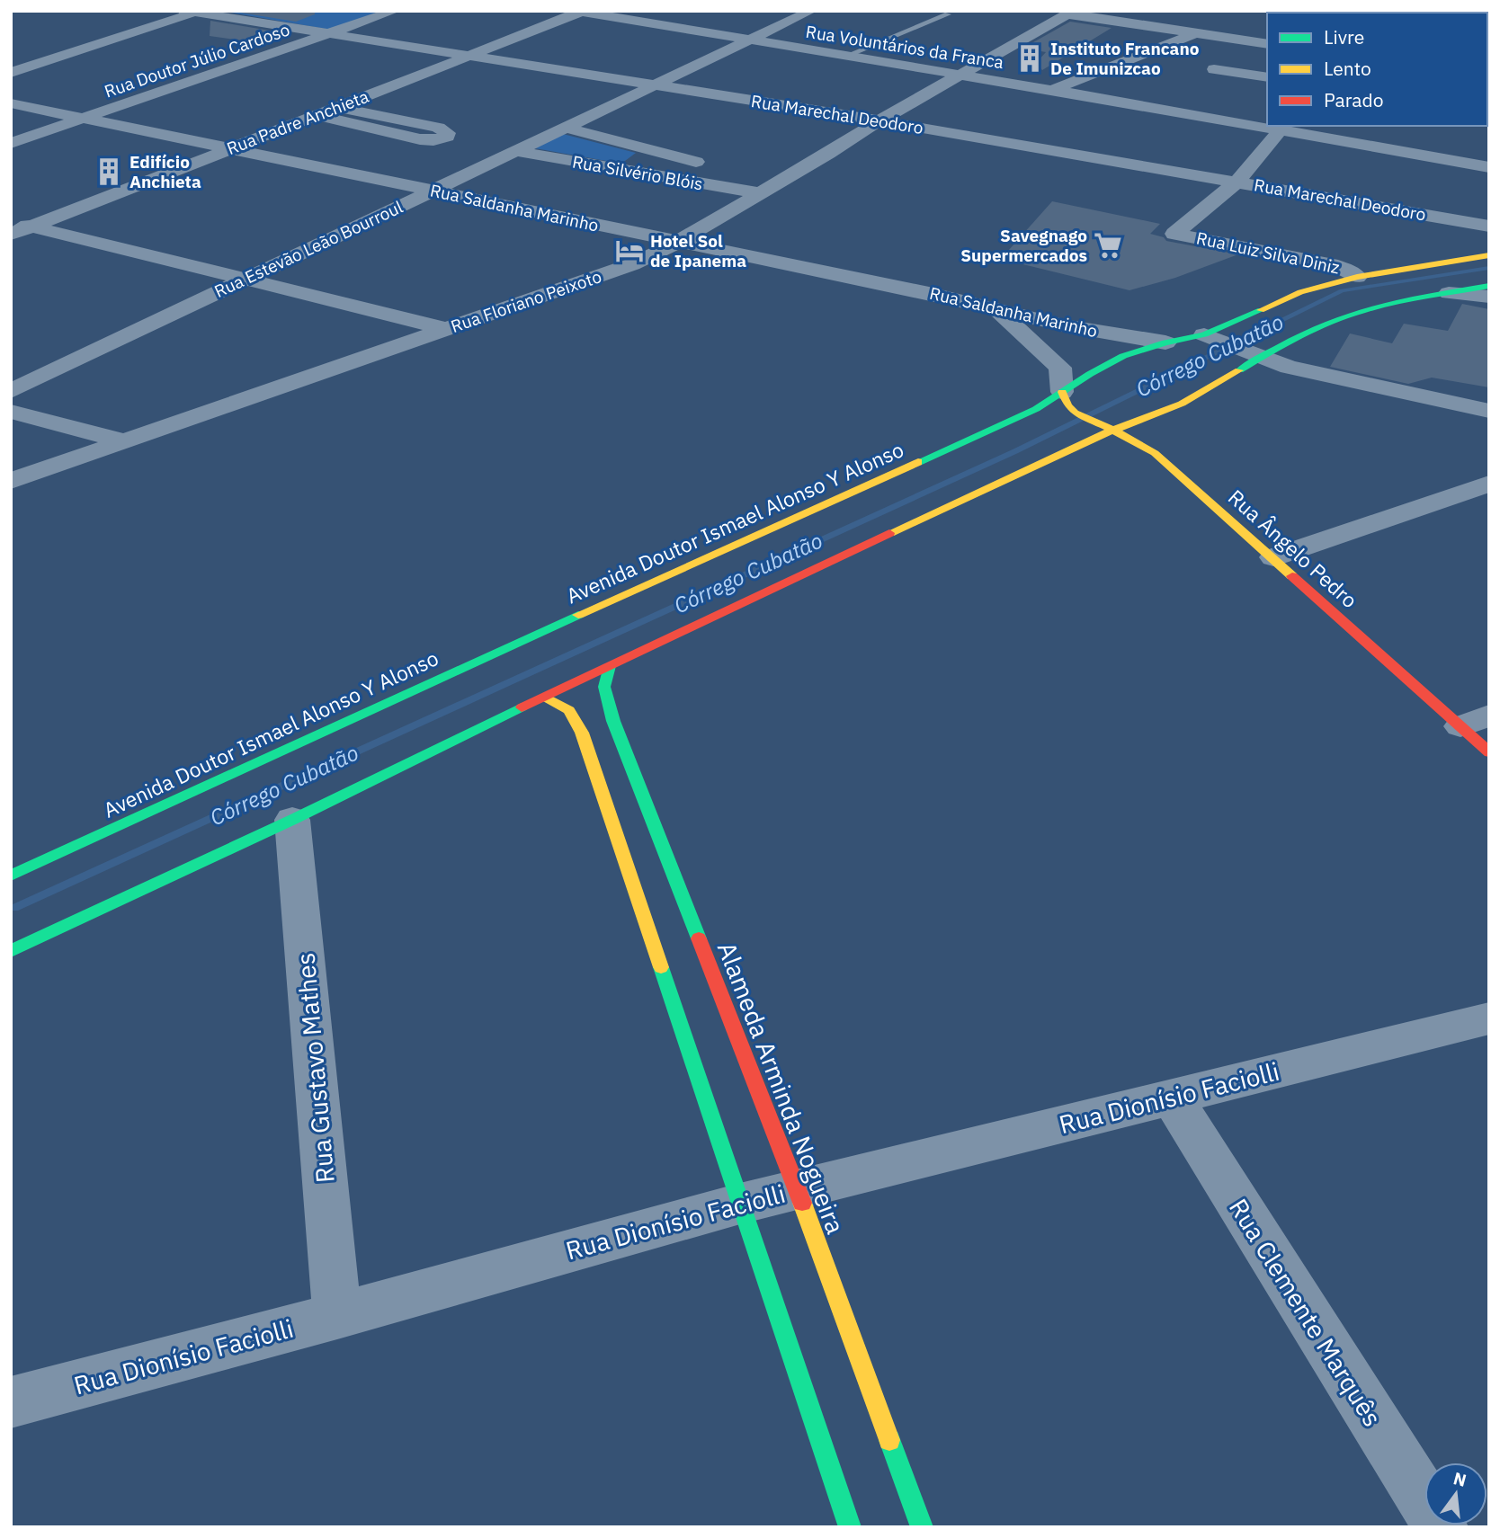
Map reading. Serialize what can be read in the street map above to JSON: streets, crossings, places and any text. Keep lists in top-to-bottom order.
{
  "streets": {
    "main road": ["Avenida Doutor Ismael Alonso Y Alonso", "Rua Ângelo Pedro", "Alameda Arminda Nogueira"],
    "street": [
      "Rua Voluntários da Franca",
      "Rua Doutor Júlio Cardoso",
      "Rua Marechal Deodoro",
      "Rua Padre Anchieta",
      "Rua Silvério Blóis",
      "Rua Saldanha Marinho",
      "Rua Estevão Leão Bourroul",
      "Rua Luiz Silva Diniz",
      "Rua Floriano Peixoto",
      "Rua Gustavo Mathes",
      "Rua Dionísio Faciolli",
      "Rua Clemente Marquês"
    ]
  },
  "crossings": [
    ["Rua Voluntários da Franca", "Rua Padre Anchieta"],
    ["Rua Voluntários da Franca", "Rua Estevão Leão Bourroul"],
    ["Rua Voluntários da Franca", "Rua Floriano Peixoto"],
    ["Rua Doutor Júlio Cardoso", "Rua Marechal Deodoro"],
    ["Rua Doutor Júlio Cardoso", "Rua Saldanha Marinho"],
    ["Rua Marechal Deodoro", "Rua Padre Anchieta"],
    ["Rua Marechal Deodoro", "Rua Estevão Leão Bourroul"],
    ["Rua Marechal Deodoro", "Rua Luiz Silva Diniz"],
    ["Rua Marechal Deodoro", "Rua Floriano Peixoto"],
    ["Rua Padre Anchieta", "Rua Saldanha Marinho"],
    ["Rua Silvério Blóis", "Rua Estevão Leão Bourroul"],
    ["Rua Silvério Blóis", "Rua Floriano Peixoto"],
    ["Rua Saldanha Marinho", "Rua Estevão Leão Bourroul"],
    ["Rua Saldanha Marinho", "Rua Floriano Peixoto"],
    ["Rua Saldanha Marinho", "Avenida Doutor Ismael Alonso Y Alonso"],
    ["Rua Luiz Silva Diniz", "Avenida Doutor Ismael Alonso Y Alonso"],
    ["Avenida Doutor Ismael Alonso Y Alonso", "Rua Ângelo Pedro"],
    ["Rua Gustavo Mathes", "Rua Dionísio Faciolli"],
    ["Alameda Arminda Nogueira", "Rua Dionísio Faciolli"],
    ["Rua Dionísio Faciolli", "Rua Clemente Marquês"]
  ],
  "water": ["Córrego Cubatão"],
  "places": {
    "building": ["Instituto Francano De Imunizcao", "Edifício Anchieta"],
    "supermarket": ["Savegnago Supermercados"],
    "hotel": ["Hotel Sol de Ipanema"]
  },
  "legend": ["Livre", "Lento", "Parado"],
  "north": "top"
}
